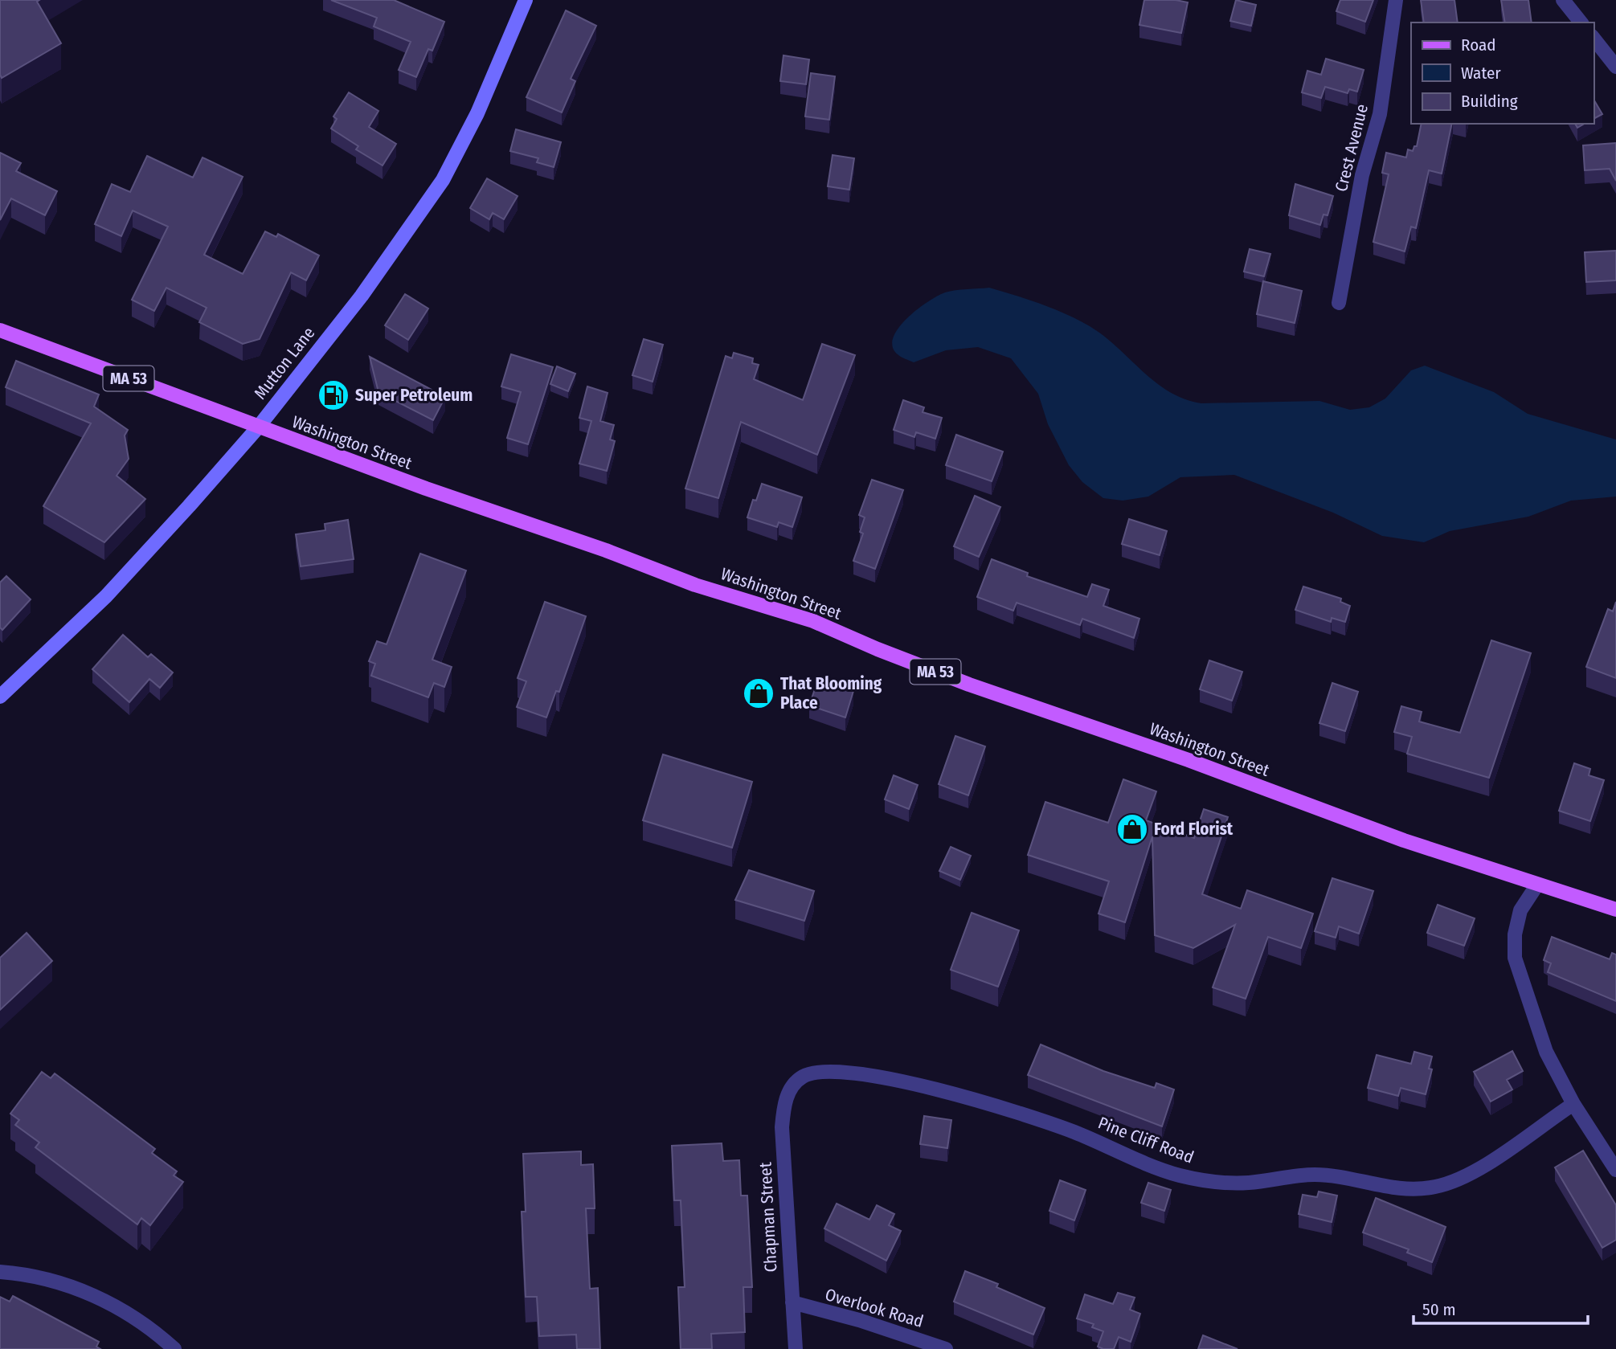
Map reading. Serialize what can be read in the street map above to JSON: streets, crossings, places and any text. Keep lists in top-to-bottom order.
{
  "streets": {
    "main road": ["MA 53", "Washington Street"],
    "street": [
      "Crest Avenue",
      "Mutton Lane",
      "Pine Cliff Road",
      "Chapman Street",
      "Overlook Road"
    ]
  },
  "crossings": [
    ["Mutton Lane", "Washington Street"],
    ["Pine Cliff Road", "Chapman Street"],
    ["Chapman Street", "Overlook Road"]
  ],
  "places": {
    "fuel station": ["Super Petroleum"],
    "shop": ["That Blooming Place", "Ford Florist"]
  },
  "legend": ["Road", "Water", "Building"],
  "scale_bar": "50 m"
}
